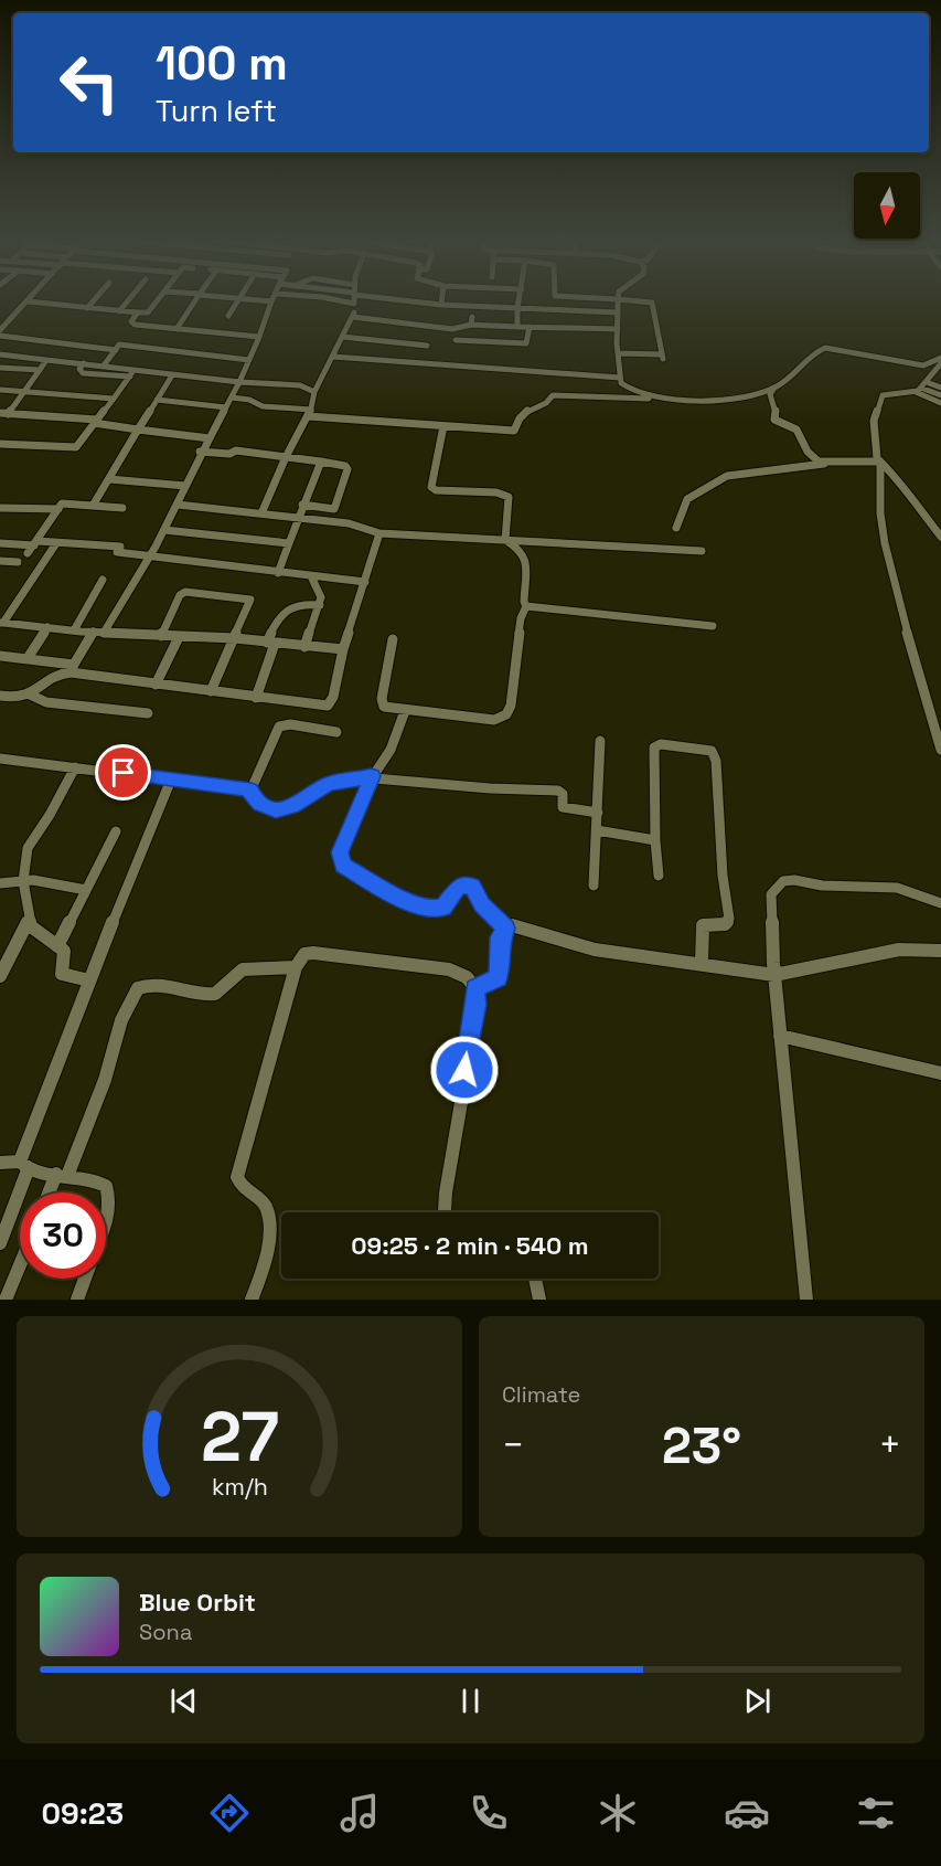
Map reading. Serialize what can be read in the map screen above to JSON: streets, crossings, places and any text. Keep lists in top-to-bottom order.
{
  "north": "bottom",
  "page": {
    "turn": ["100 m", "Turn left"],
    "limit": "30",
    "trip": "09:25 · 2 min · 540 m",
    "tile": "Climate",
    "heat": ["−", "23°", "+"],
    "song": ["Blue Orbit", "Sona"],
    "tabs": "09:23",
    "gauge": ["27", "km/h"]
  }
}
